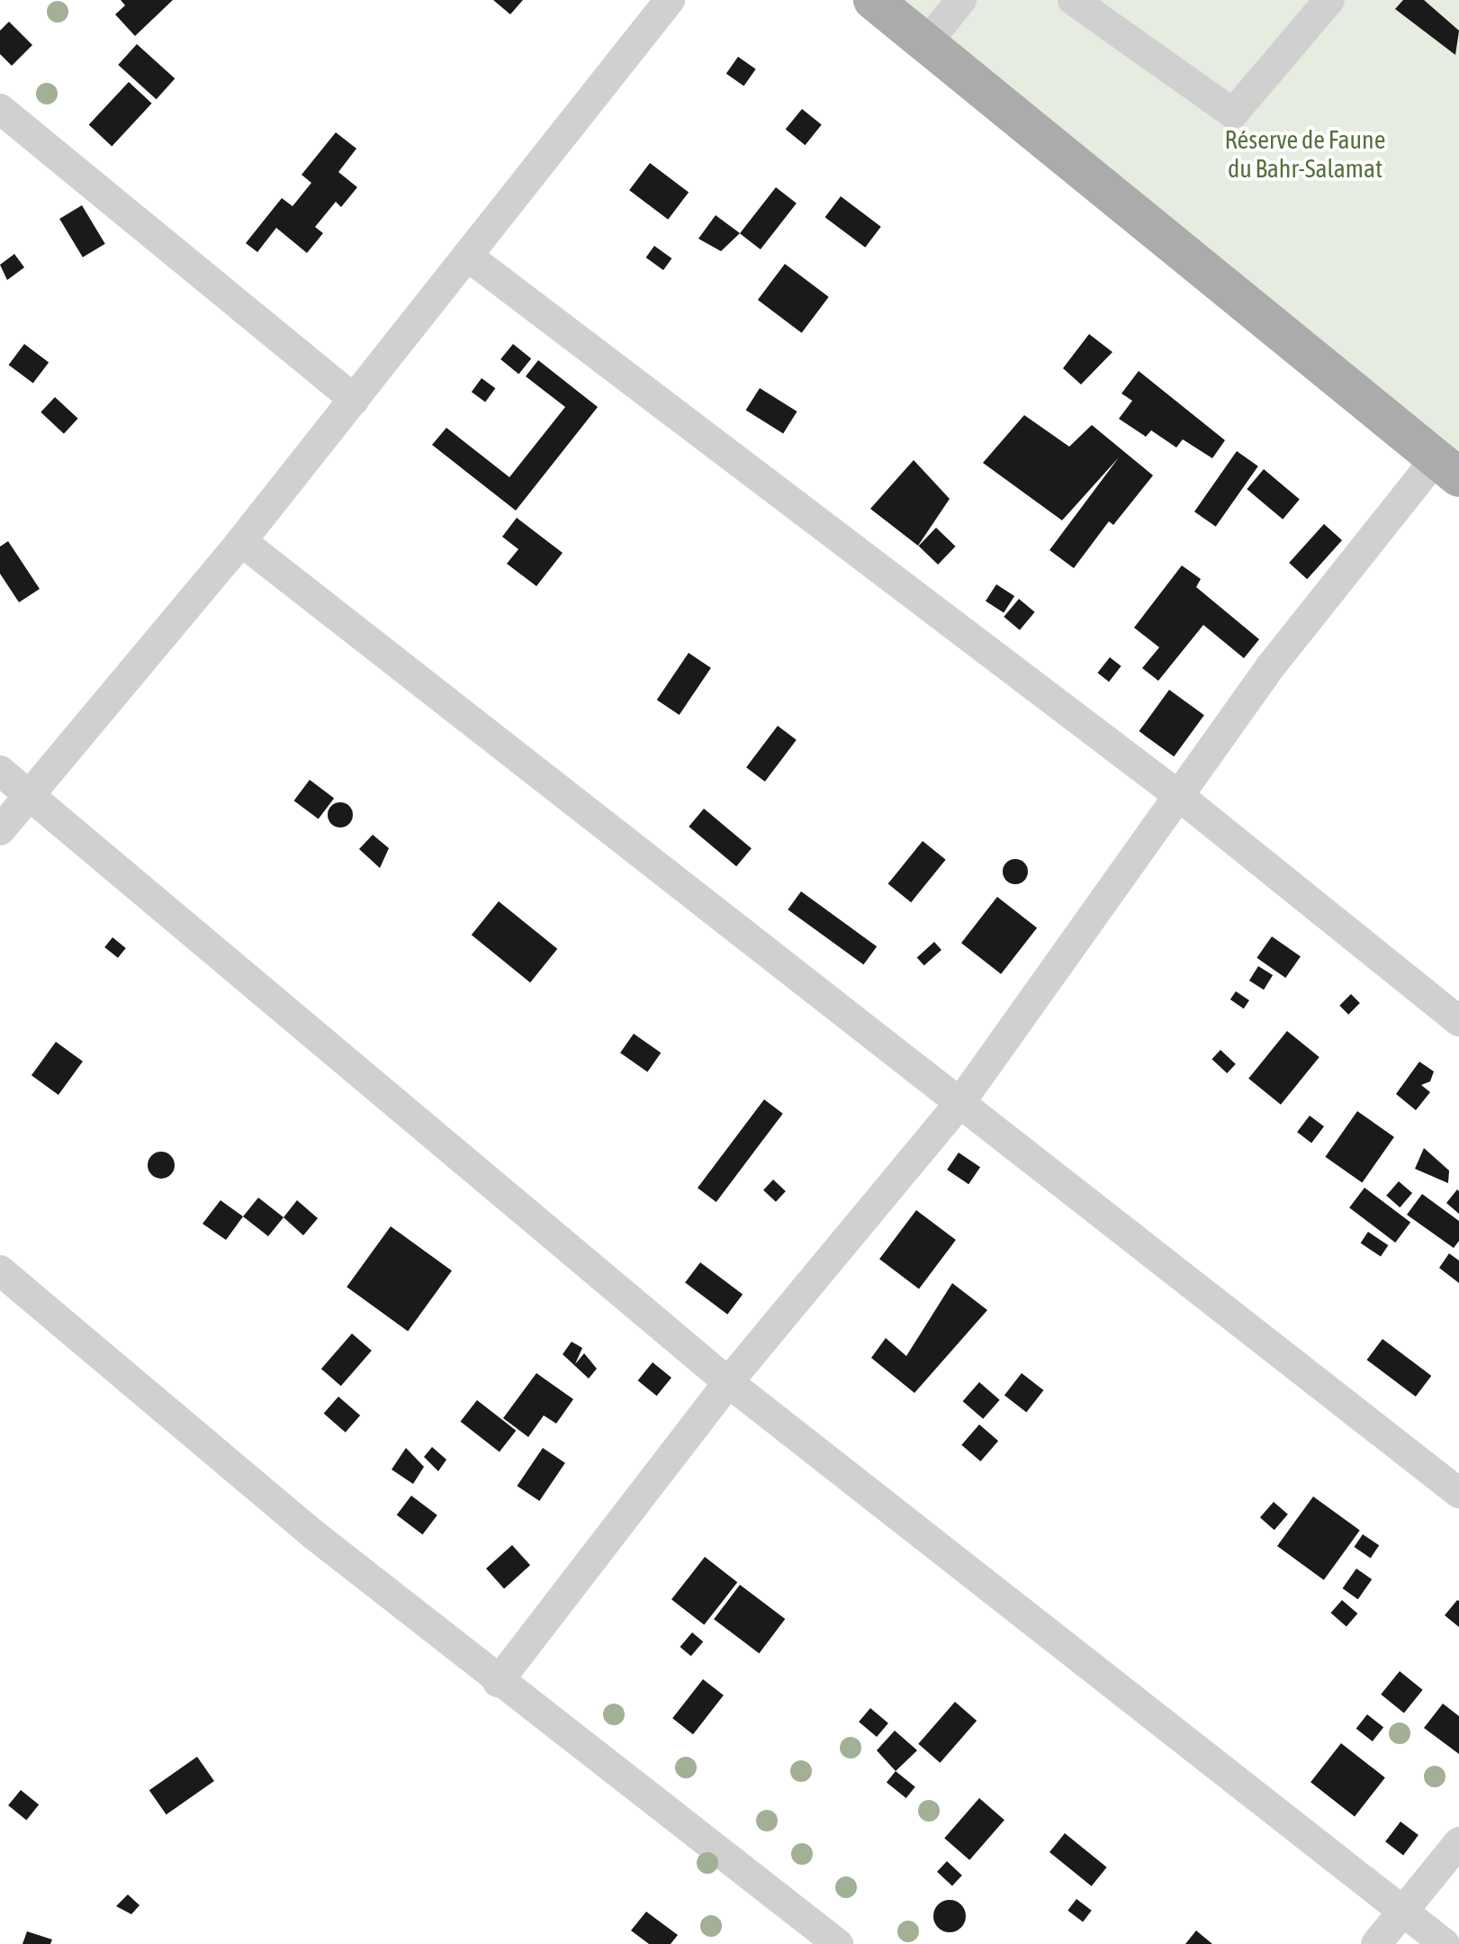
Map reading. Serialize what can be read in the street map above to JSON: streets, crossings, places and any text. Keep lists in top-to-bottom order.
{
  "parks": ["Réserve de Faune du Bahr-Salamat"]
}
